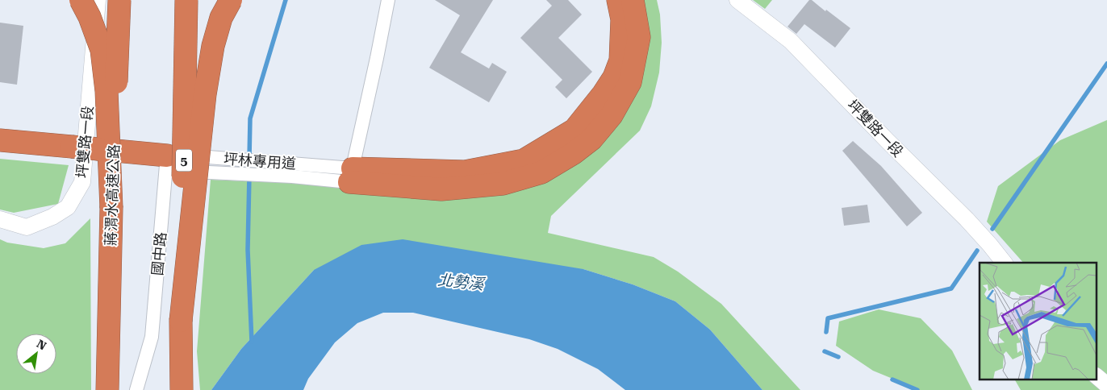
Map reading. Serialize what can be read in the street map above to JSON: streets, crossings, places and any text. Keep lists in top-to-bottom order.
{
  "streets": {
    "highway": ["5", "蔣渭水高速公路"],
    "street": ["坪雙路一段", "坪林專用道", "國中路"]
  },
  "crossings": [
    ["坪林專用道", "國中路"]
  ],
  "water": ["北勢溪"],
  "north": "top right"
}
